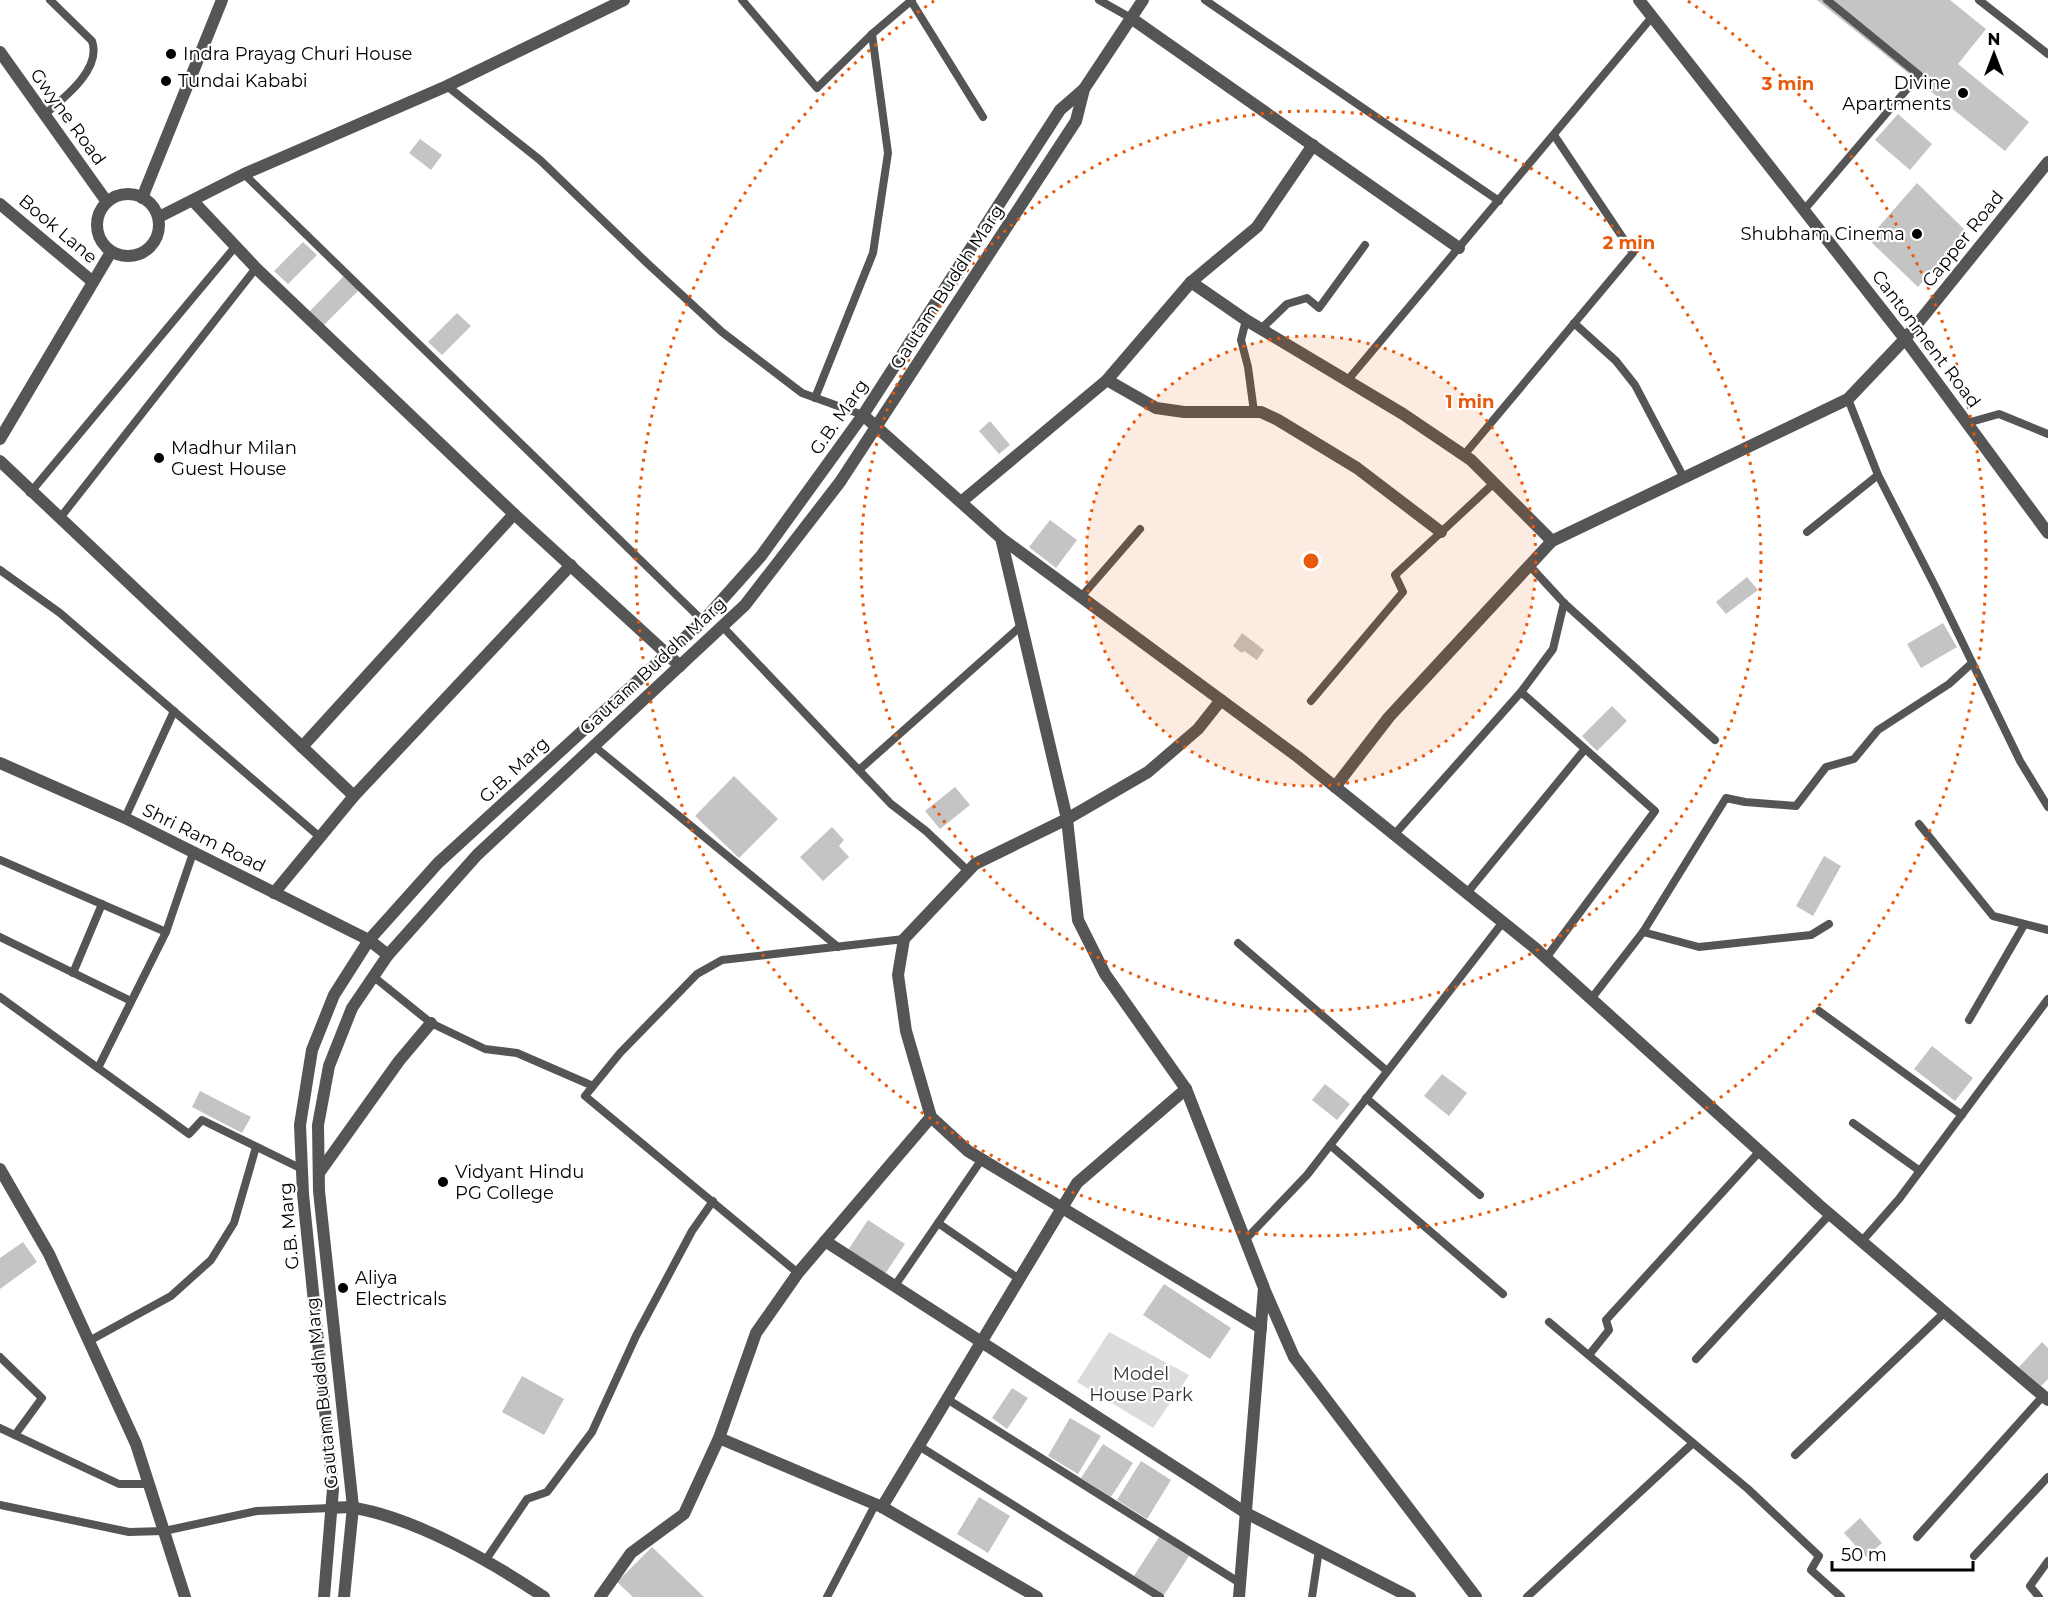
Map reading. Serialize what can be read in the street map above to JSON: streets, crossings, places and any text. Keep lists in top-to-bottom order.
{
  "streets": {
    "street": [
      "Gwyne Road",
      "Book Lane",
      "Capper Road",
      "Gautam Buddh Marg",
      "Cantonment Road",
      "G.B. Marg",
      "Shri Ram Road"
    ]
  },
  "crossings": [
    ["Capper Road", "Cantonment Road"],
    ["Gautam Buddh Marg", "G.B. Marg"],
    ["Gautam Buddh Marg", "Shri Ram Road"],
    ["G.B. Marg", "Shri Ram Road"]
  ],
  "parks": ["Model House Park"],
  "places": [
    "Indra Prayag Churi House",
    "Tundai Kababi",
    "Divine Apartments",
    "Shubham Cinema",
    "Madhur Milan Guest House",
    "Vidyant Hindu PG College",
    "Aliya Electricals"
  ],
  "scale_bar": "50 m",
  "north": "top",
  "rings": ["3 min", "2 min", "1 min"]
}
